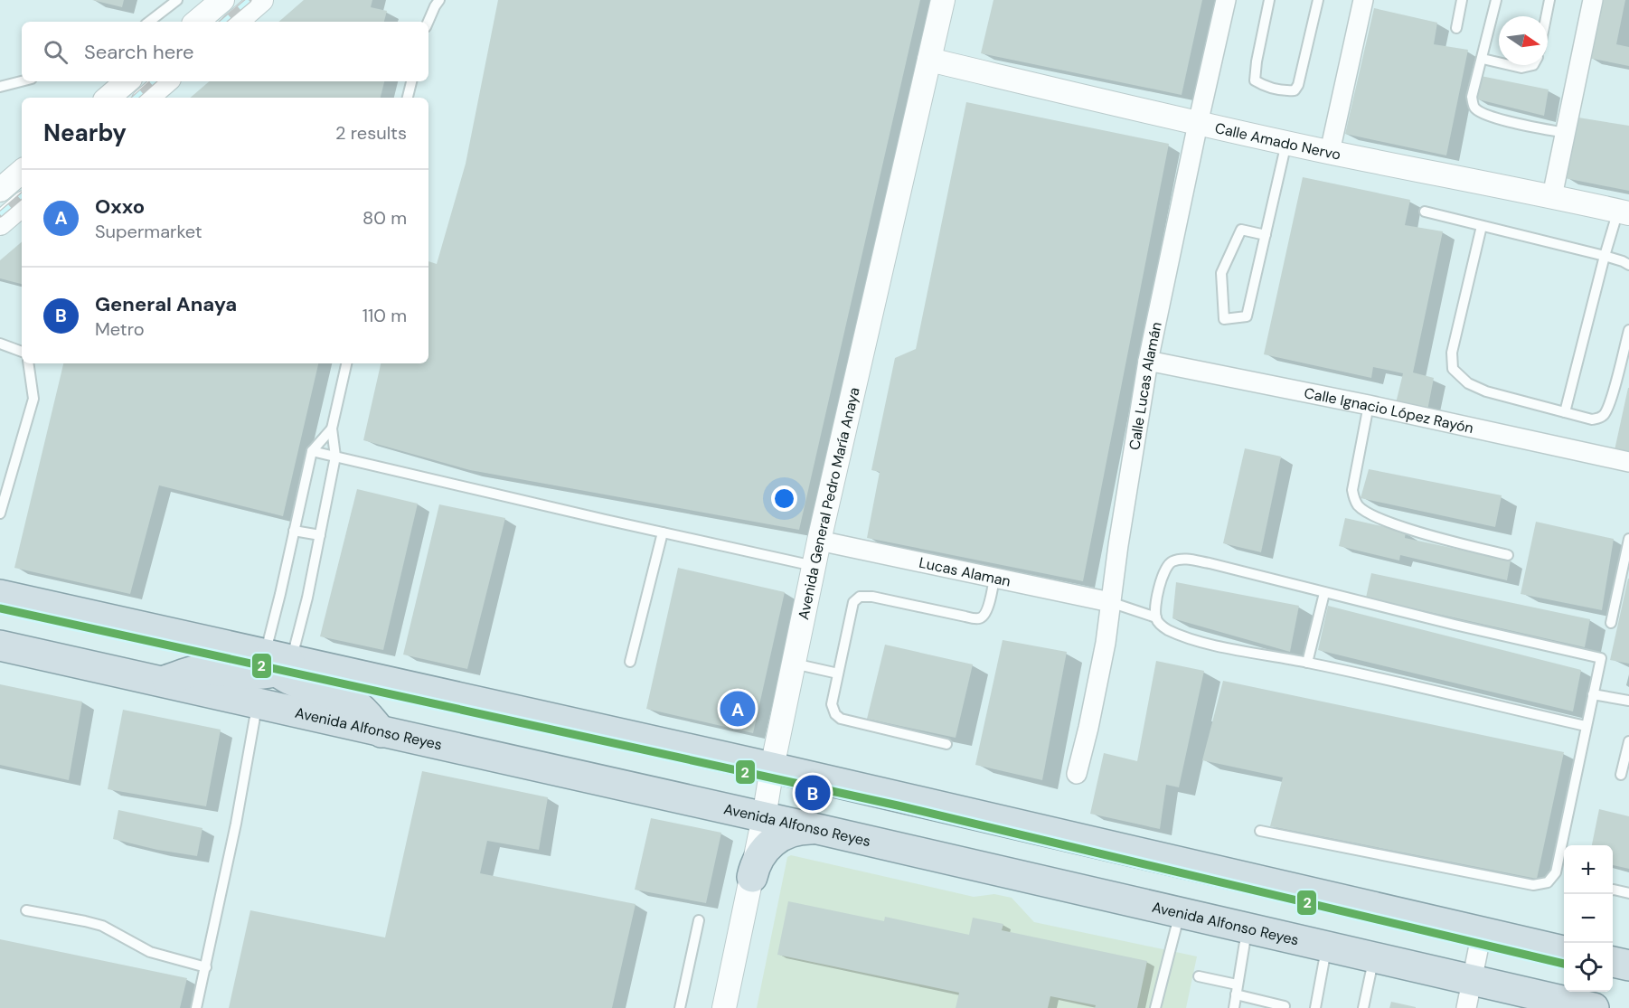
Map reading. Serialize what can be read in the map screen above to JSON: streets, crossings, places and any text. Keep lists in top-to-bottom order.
{
  "streets": {
    "highway": ["Avenida Alfonso Reyes"],
    "street": [
      "Calle Amado Nervo",
      "Calle Lucas Alamán",
      "Calle Ignacio López Rayón",
      "Avenida General Pedro María Anaya",
      "Lucas Alaman"
    ]
  },
  "crossings": [
    ["Calle Amado Nervo", "Calle Lucas Alamán"],
    ["Calle Amado Nervo", "Avenida General Pedro María Anaya"],
    ["Calle Lucas Alamán", "Calle Ignacio López Rayón"],
    ["Calle Lucas Alamán", "Lucas Alaman"],
    ["Avenida General Pedro María Anaya", "Lucas Alaman"],
    ["Avenida General Pedro María Anaya", "Avenida Alfonso Reyes"]
  ],
  "lines": ["metro line 2"],
  "north": "right",
  "page": {
    "search": "Search here",
    "heading": ["Nearby", "2 results"],
    "list": [
      {
        "mark": "A",
        "name": "Oxxo",
        "note": "Supermarket",
        "value": "80 m"
      },
      {
        "mark": "B",
        "name": "General Anaya",
        "note": "Metro",
        "value": "110 m"
      }
    ],
    "pins": ["A", "B"],
    "map_buttons": ["+", "−"]
  }
}
